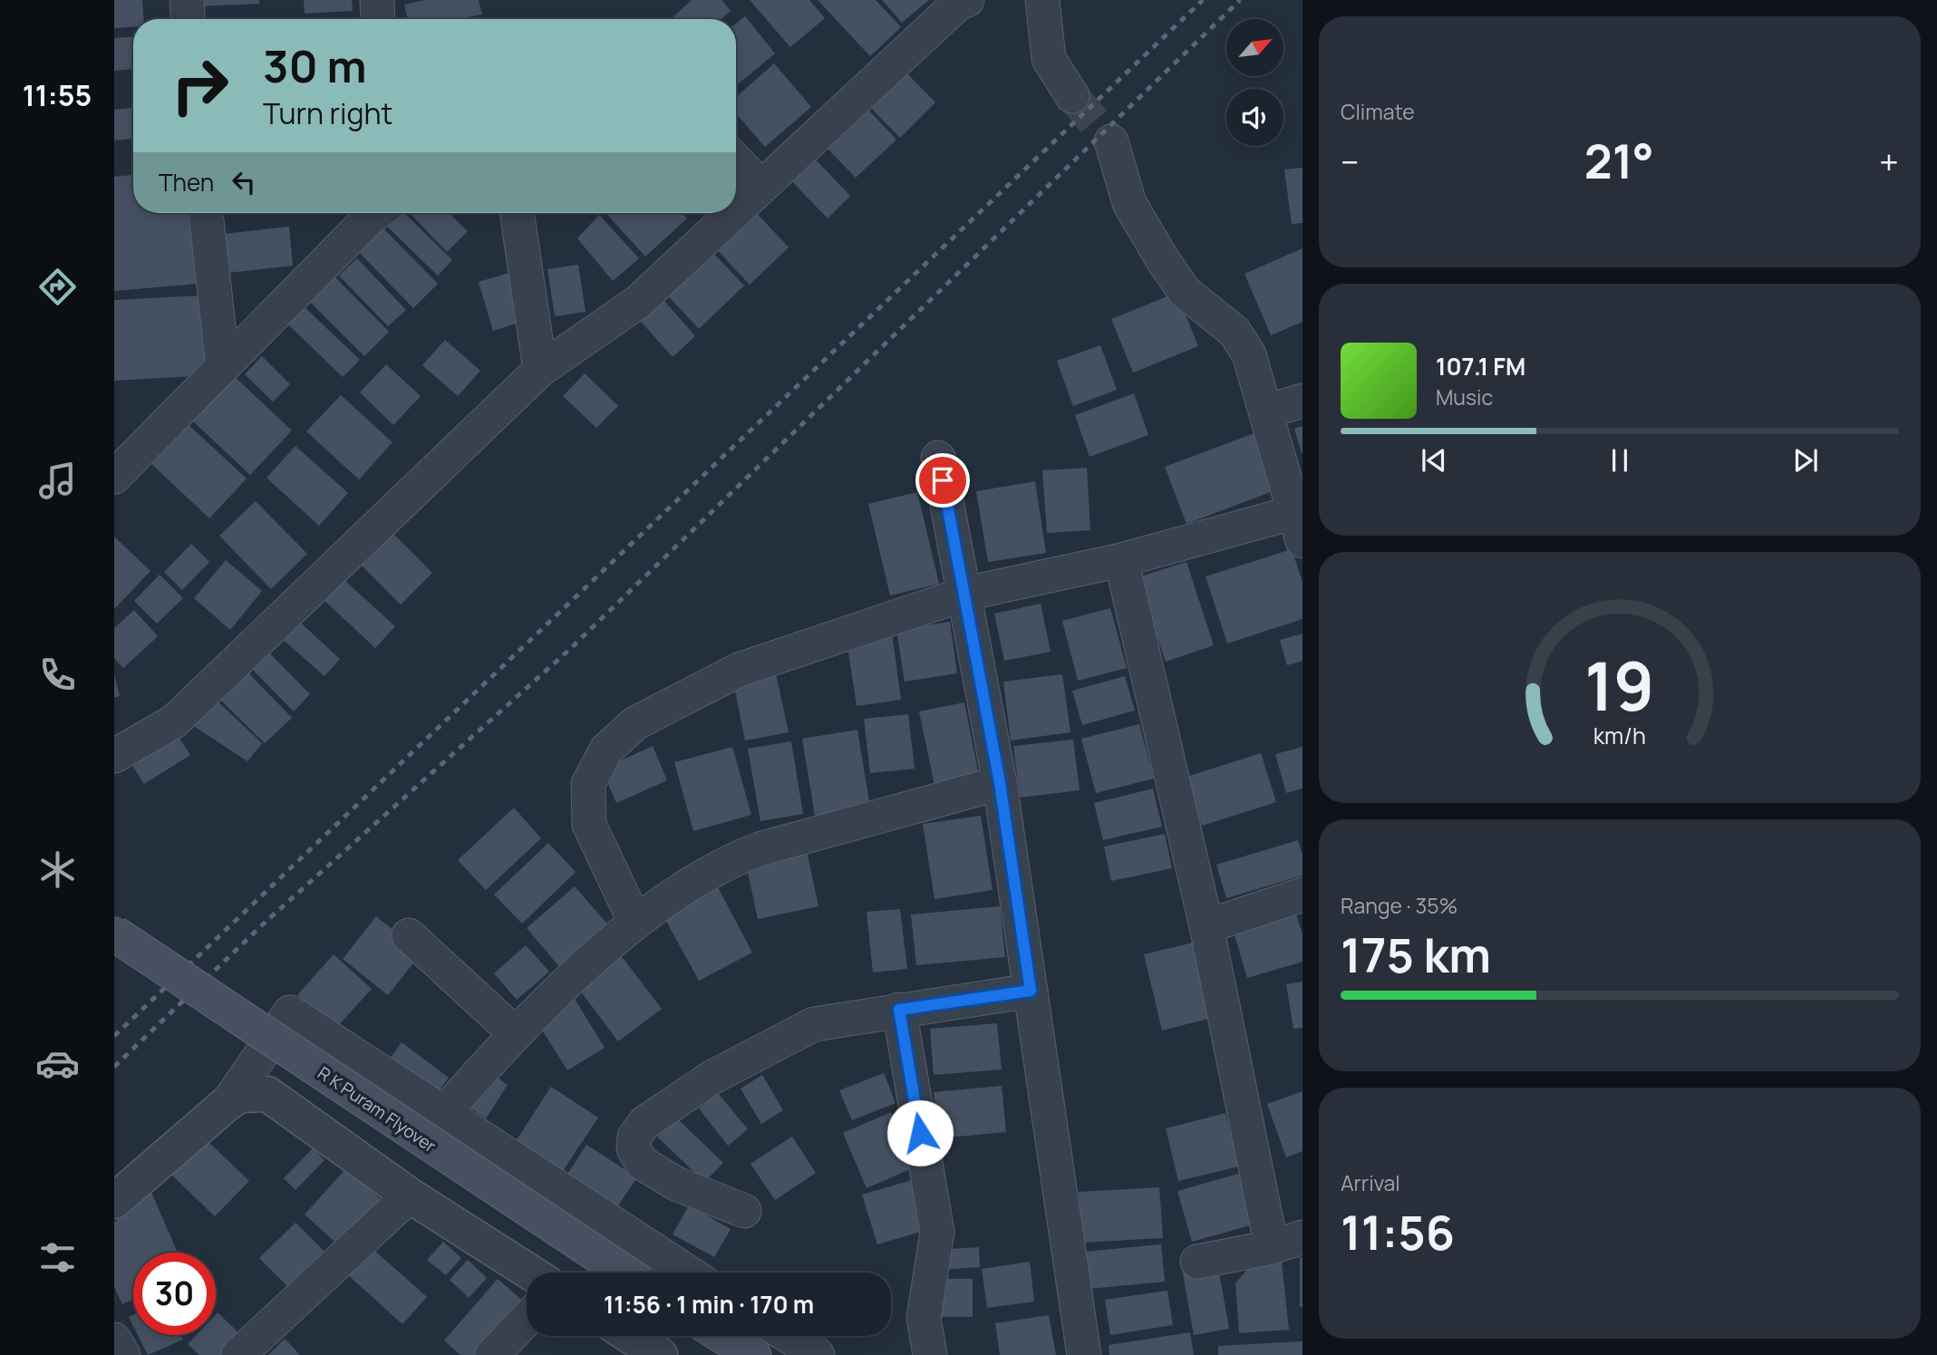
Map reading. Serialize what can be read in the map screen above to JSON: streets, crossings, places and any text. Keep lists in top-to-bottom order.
{
  "streets": {
    "main road": ["R K Puram Flyover"]
  },
  "north": "top right",
  "page": {
    "tabs": "11:55",
    "tile": [
      "Climate",
      ["Range · 35%", "175 km"],
      ["Arrival", "11:56"]
    ],
    "turn": ["30 m", "Turn right"],
    "heat": ["−", "21°", "+"],
    "then": "Then",
    "song": ["107.1 FM", "Music"],
    "limit": "30",
    "trip": "11:56 · 1 min · 170 m",
    "gauge": ["19", "km/h"]
  }
}
